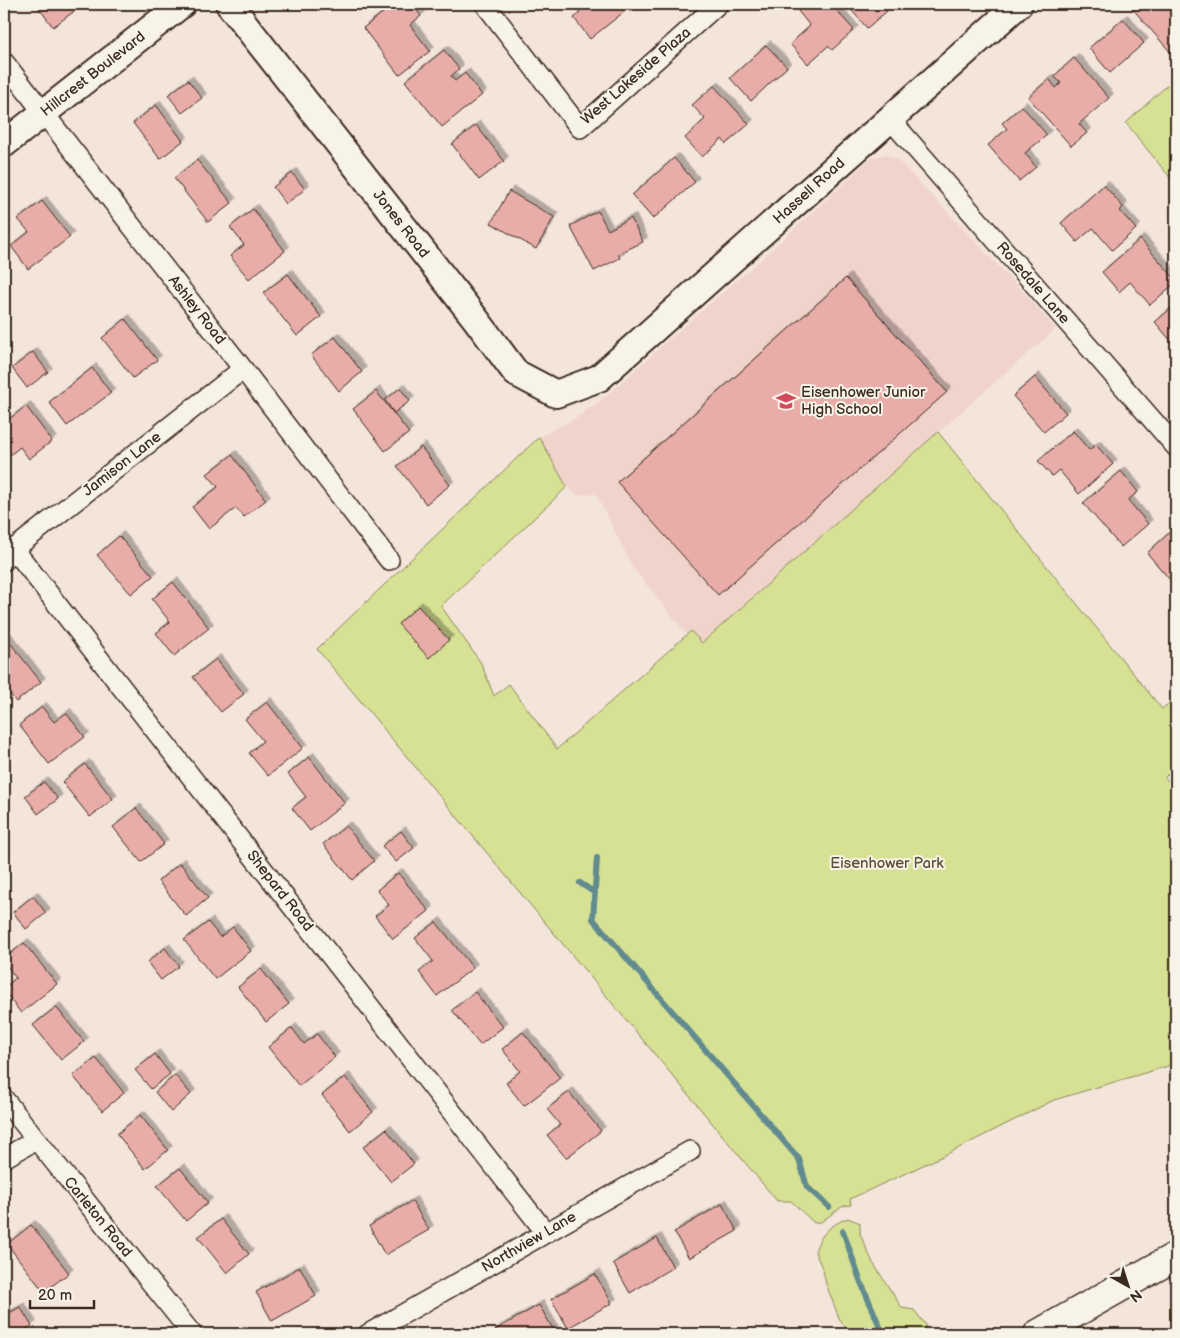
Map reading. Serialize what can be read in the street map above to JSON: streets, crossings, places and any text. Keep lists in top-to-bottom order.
{
  "streets": {
    "street": [
      "Hillcrest Boulevard",
      "West Lakeside Plaza",
      "Hassell Road",
      "Jones Road",
      "Rosedale Lane",
      "Ashley Road",
      "Jamison Lane",
      "Shepard Road",
      "Carleton Road",
      "Northview Lane"
    ]
  },
  "crossings": [
    ["Hillcrest Boulevard", "Ashley Road"],
    ["Hassell Road", "Jones Road"],
    ["Hassell Road", "Rosedale Lane"],
    ["Ashley Road", "Jamison Lane"],
    ["Jamison Lane", "Shepard Road"],
    ["Shepard Road", "Northview Lane"]
  ],
  "parks": ["Eisenhower Park"],
  "places": {
    "school or university": ["Eisenhower Junior High School"]
  },
  "scale_bar": "20 m",
  "north": "bottom right"
}
